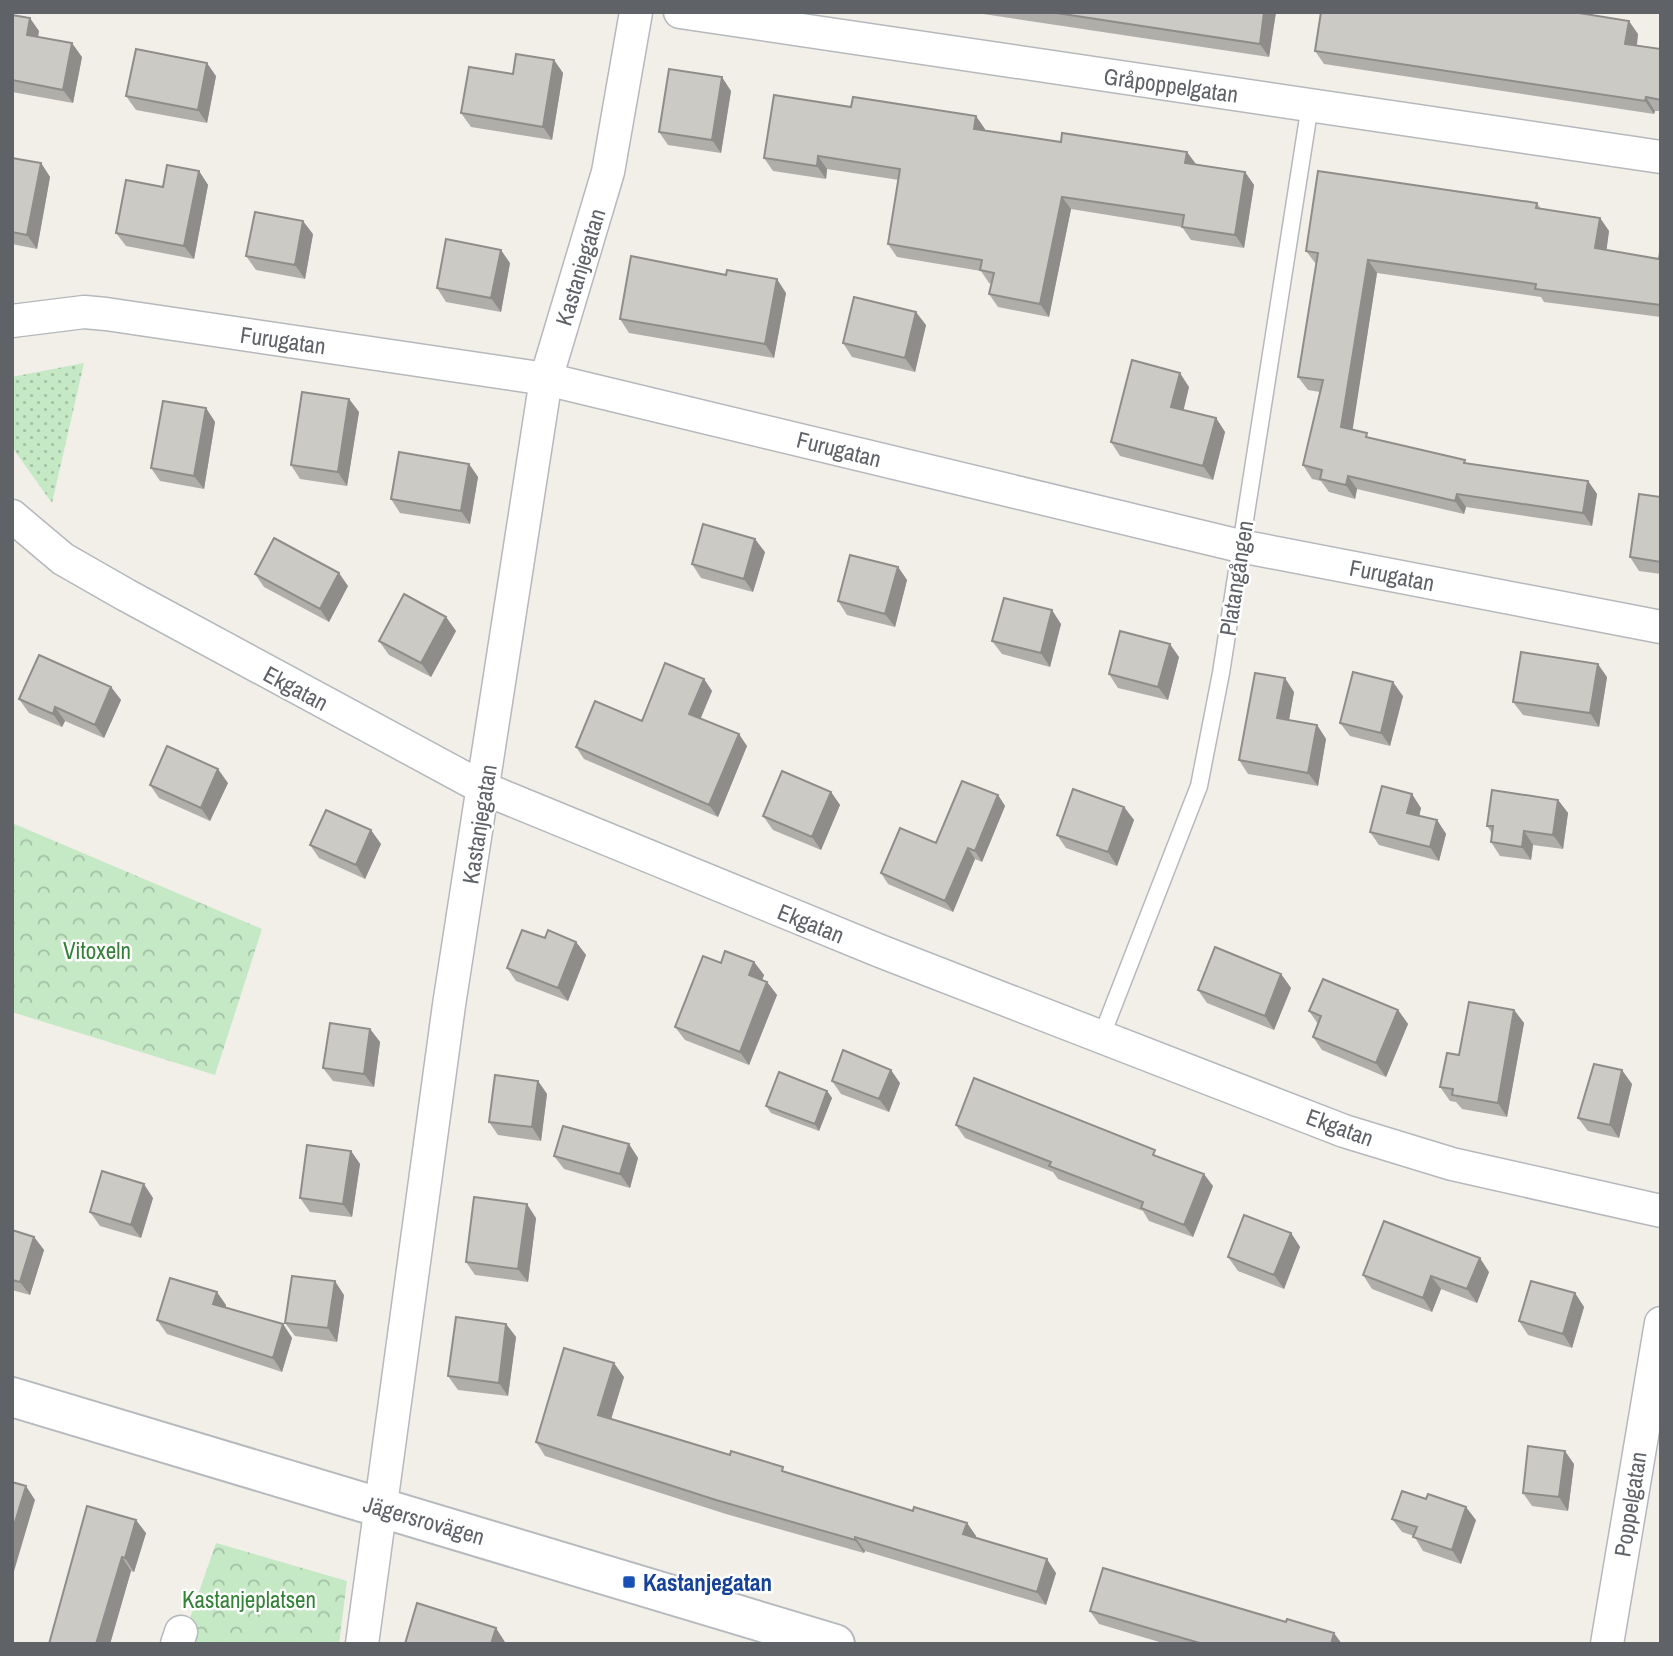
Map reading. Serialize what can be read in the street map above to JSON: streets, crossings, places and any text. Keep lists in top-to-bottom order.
{
  "streets": {
    "street": [
      "Gråpoppelgatan",
      "Kastanjegatan",
      "Furugatan",
      "Ekgatan",
      "Poppelgatan",
      "Jägersrovägen"
    ],
    "lane": ["Platangången"]
  },
  "crossings": [
    ["Gråpoppelgatan", "Platangången"],
    ["Kastanjegatan", "Furugatan"],
    ["Kastanjegatan", "Ekgatan"],
    ["Kastanjegatan", "Jägersrovägen"],
    ["Furugatan", "Platangången"],
    ["Platangången", "Ekgatan"]
  ],
  "parks": ["Vitoxeln", "Kastanjeplatsen"],
  "places": {
    "transit": ["Kastanjegatan"]
  }
}
